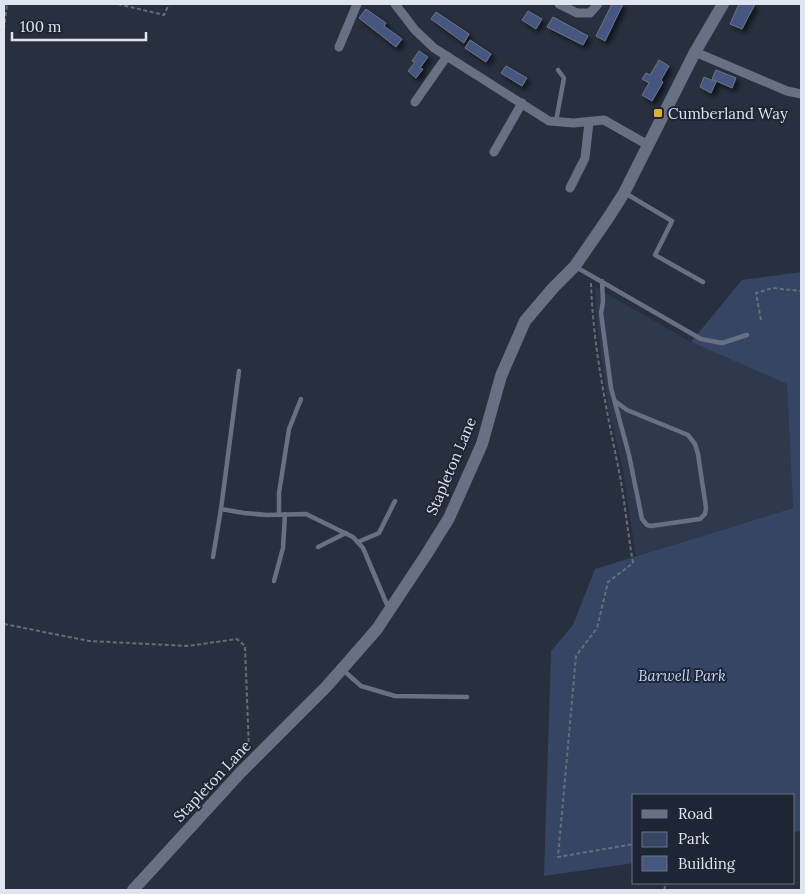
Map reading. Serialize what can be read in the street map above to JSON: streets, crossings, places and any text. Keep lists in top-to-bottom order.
{
  "streets": {
    "street": ["Stapleton Lane"]
  },
  "parks": ["Barwell Park"],
  "places": {
    "transit": ["Cumberland Way"]
  },
  "legend": ["Road", "Park", "Building"],
  "scale_bar": "100 m"
}
